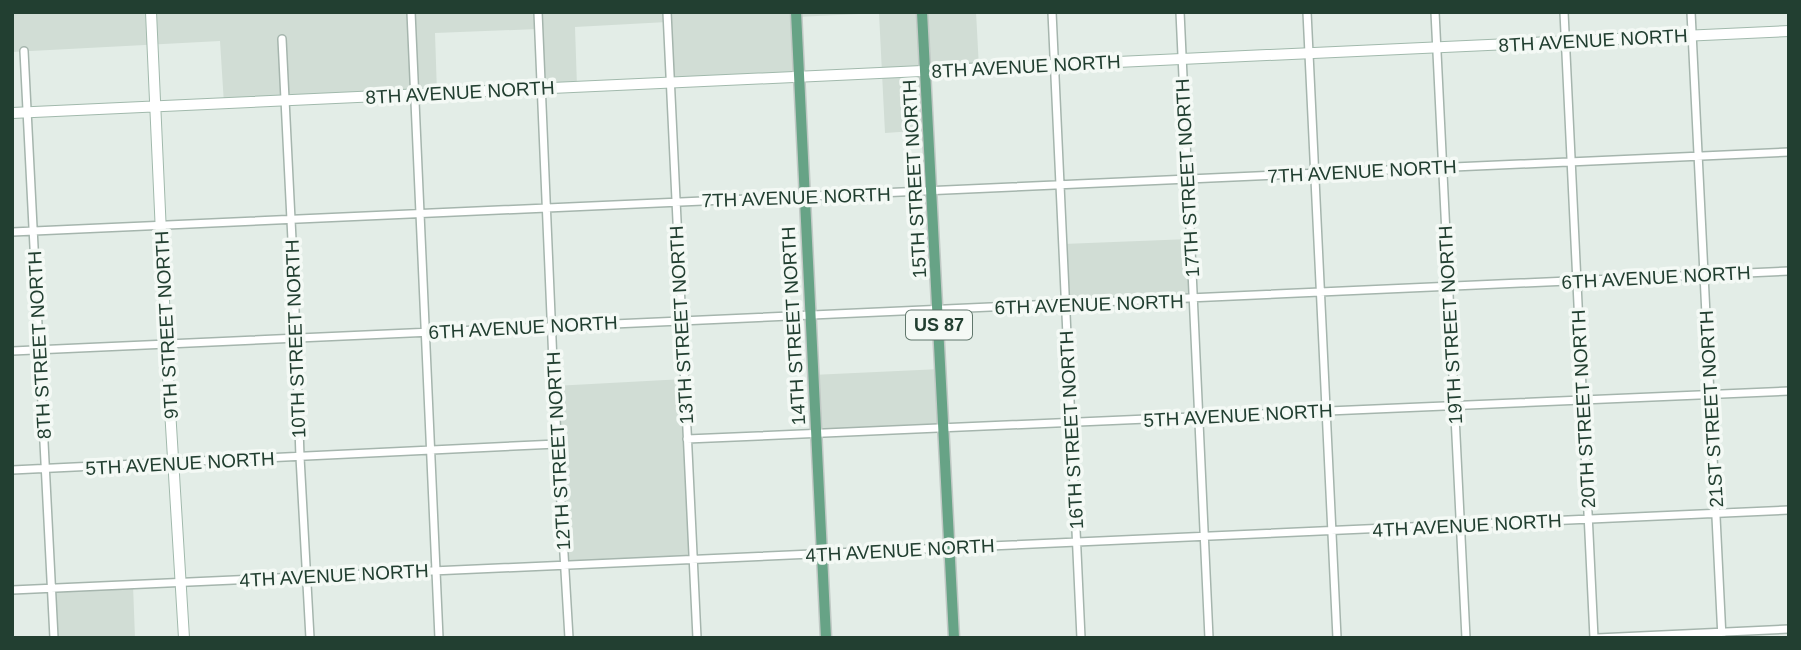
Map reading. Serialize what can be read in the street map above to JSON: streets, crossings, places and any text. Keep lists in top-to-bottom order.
{
  "streets": {
    "main road": ["15TH STREET NORTH", "US 87", "14TH STREET NORTH"],
    "street": [
      "8TH AVENUE NORTH",
      "7TH AVENUE NORTH",
      "17TH STREET NORTH",
      "6TH AVENUE NORTH",
      "9TH STREET NORTH",
      "13TH STREET NORTH",
      "19TH STREET NORTH",
      "10TH STREET NORTH",
      "8TH STREET NORTH",
      "20TH STREET NORTH",
      "21ST STREET NORTH",
      "5TH AVENUE NORTH",
      "16TH STREET NORTH",
      "12TH STREET NORTH",
      "4TH AVENUE NORTH"
    ]
  },
  "crossings": [
    ["8TH AVENUE NORTH", "17TH STREET NORTH"],
    ["8TH AVENUE NORTH", "15TH STREET NORTH"],
    ["8TH AVENUE NORTH", "9TH STREET NORTH"],
    ["8TH AVENUE NORTH", "13TH STREET NORTH"],
    ["8TH AVENUE NORTH", "19TH STREET NORTH"],
    ["8TH AVENUE NORTH", "14TH STREET NORTH"],
    ["8TH AVENUE NORTH", "10TH STREET NORTH"],
    ["8TH AVENUE NORTH", "8TH STREET NORTH"],
    ["8TH AVENUE NORTH", "20TH STREET NORTH"],
    ["8TH AVENUE NORTH", "21ST STREET NORTH"],
    ["8TH AVENUE NORTH", "16TH STREET NORTH"],
    ["8TH AVENUE NORTH", "12TH STREET NORTH"],
    ["7TH AVENUE NORTH", "17TH STREET NORTH"],
    ["7TH AVENUE NORTH", "15TH STREET NORTH"],
    ["7TH AVENUE NORTH", "9TH STREET NORTH"],
    ["7TH AVENUE NORTH", "13TH STREET NORTH"],
    ["7TH AVENUE NORTH", "19TH STREET NORTH"],
    ["7TH AVENUE NORTH", "14TH STREET NORTH"],
    ["7TH AVENUE NORTH", "10TH STREET NORTH"],
    ["7TH AVENUE NORTH", "8TH STREET NORTH"],
    ["7TH AVENUE NORTH", "20TH STREET NORTH"],
    ["7TH AVENUE NORTH", "21ST STREET NORTH"],
    ["7TH AVENUE NORTH", "16TH STREET NORTH"],
    ["7TH AVENUE NORTH", "12TH STREET NORTH"],
    ["17TH STREET NORTH", "6TH AVENUE NORTH"],
    ["17TH STREET NORTH", "5TH AVENUE NORTH"],
    ["17TH STREET NORTH", "4TH AVENUE NORTH"],
    ["15TH STREET NORTH", "6TH AVENUE NORTH"],
    ["15TH STREET NORTH", "5TH AVENUE NORTH"],
    ["15TH STREET NORTH", "4TH AVENUE NORTH"],
    ["6TH AVENUE NORTH", "9TH STREET NORTH"],
    ["6TH AVENUE NORTH", "13TH STREET NORTH"],
    ["6TH AVENUE NORTH", "19TH STREET NORTH"],
    ["6TH AVENUE NORTH", "14TH STREET NORTH"],
    ["6TH AVENUE NORTH", "10TH STREET NORTH"],
    ["6TH AVENUE NORTH", "8TH STREET NORTH"],
    ["6TH AVENUE NORTH", "20TH STREET NORTH"],
    ["6TH AVENUE NORTH", "21ST STREET NORTH"],
    ["6TH AVENUE NORTH", "16TH STREET NORTH"],
    ["6TH AVENUE NORTH", "12TH STREET NORTH"],
    ["9TH STREET NORTH", "5TH AVENUE NORTH"],
    ["9TH STREET NORTH", "4TH AVENUE NORTH"],
    ["13TH STREET NORTH", "5TH AVENUE NORTH"],
    ["13TH STREET NORTH", "4TH AVENUE NORTH"],
    ["19TH STREET NORTH", "5TH AVENUE NORTH"],
    ["19TH STREET NORTH", "4TH AVENUE NORTH"],
    ["14TH STREET NORTH", "5TH AVENUE NORTH"],
    ["14TH STREET NORTH", "4TH AVENUE NORTH"],
    ["10TH STREET NORTH", "5TH AVENUE NORTH"],
    ["10TH STREET NORTH", "4TH AVENUE NORTH"],
    ["8TH STREET NORTH", "5TH AVENUE NORTH"],
    ["8TH STREET NORTH", "4TH AVENUE NORTH"],
    ["20TH STREET NORTH", "5TH AVENUE NORTH"],
    ["20TH STREET NORTH", "4TH AVENUE NORTH"],
    ["21ST STREET NORTH", "5TH AVENUE NORTH"],
    ["21ST STREET NORTH", "4TH AVENUE NORTH"],
    ["5TH AVENUE NORTH", "16TH STREET NORTH"],
    ["5TH AVENUE NORTH", "12TH STREET NORTH"],
    ["16TH STREET NORTH", "4TH AVENUE NORTH"],
    ["12TH STREET NORTH", "4TH AVENUE NORTH"]
  ]
}
